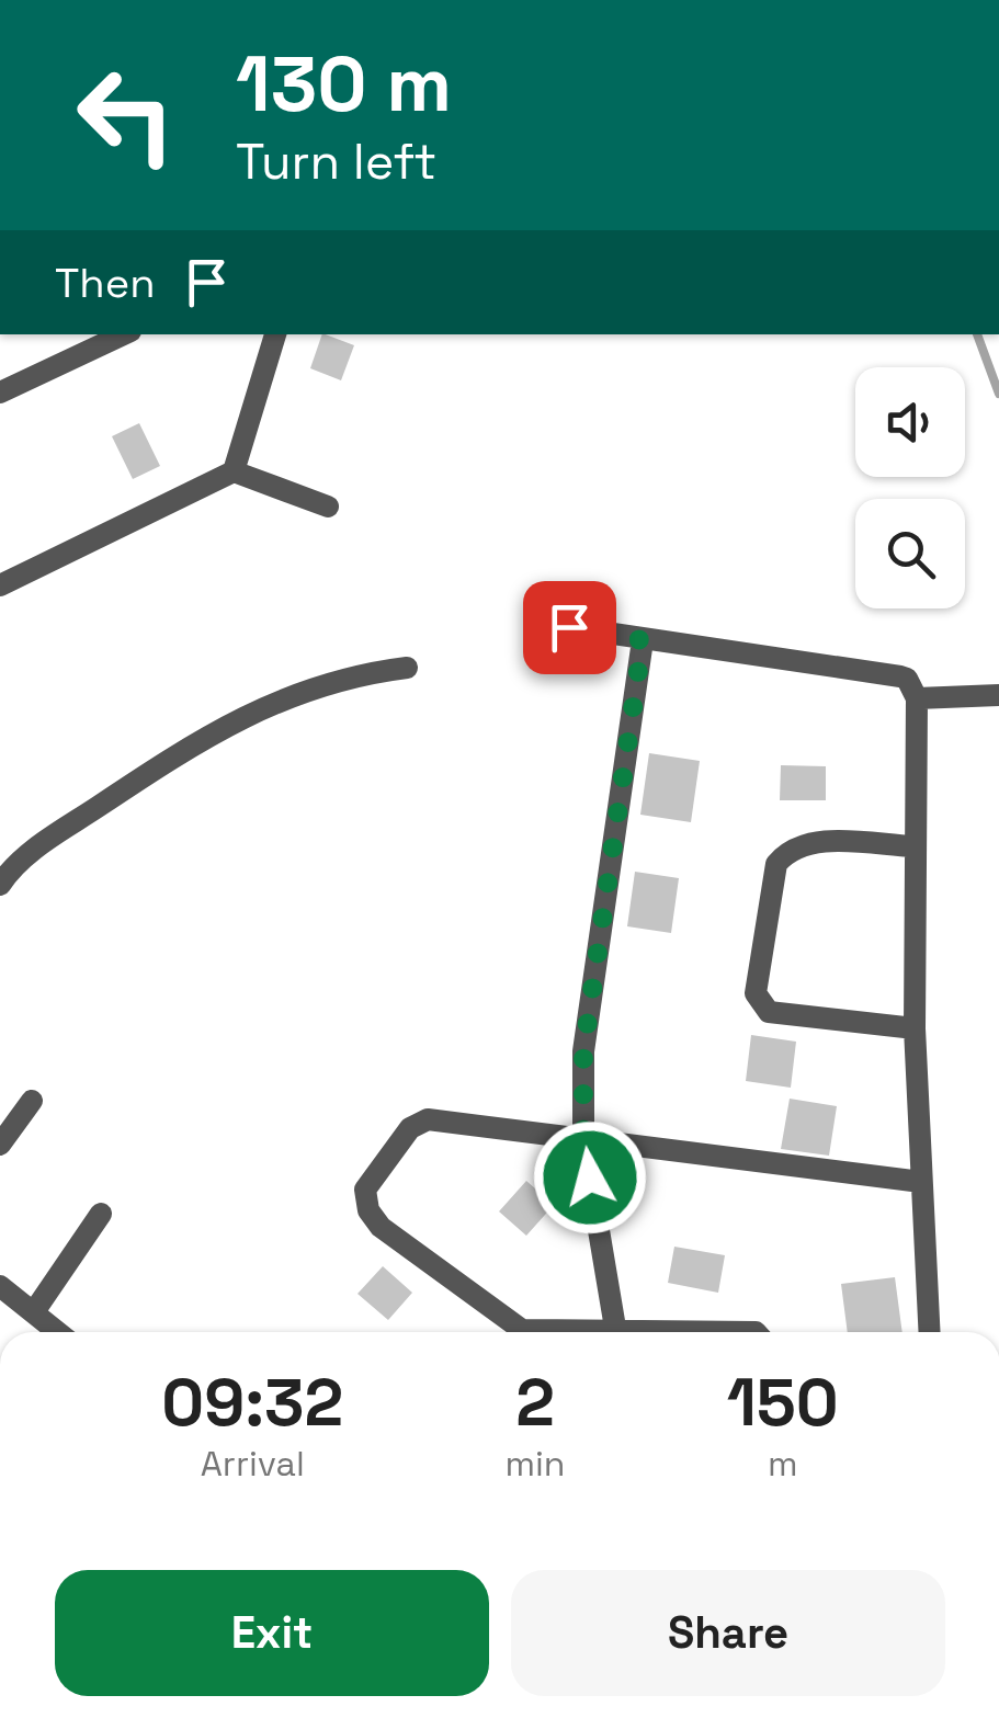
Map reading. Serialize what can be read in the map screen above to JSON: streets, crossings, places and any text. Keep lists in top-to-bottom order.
{
  "page": {
    "turn": ["130 m", "Turn left"],
    "then": "Then",
    "eta": [
      "09:32",
      "Arrival",
      "2",
      "min",
      "150",
      "m"
    ],
    "buttons": ["Exit", "Share"]
  }
}
